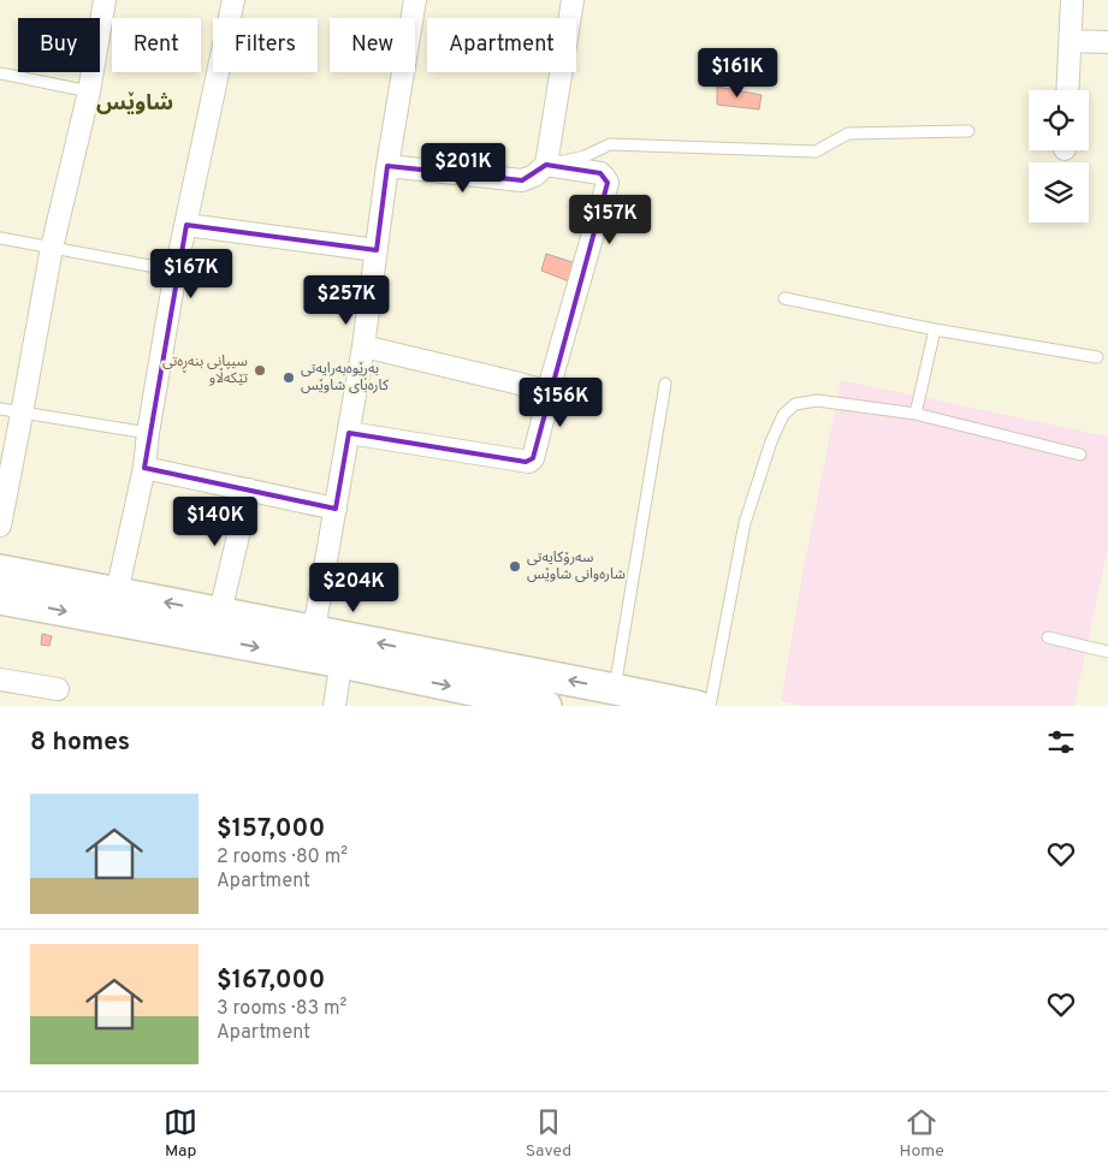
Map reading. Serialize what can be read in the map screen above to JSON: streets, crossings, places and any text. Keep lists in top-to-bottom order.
{
  "districts": ["شاوێس"],
  "places": ["سیپانی بنەڕەتی تێکەڵاو", "بەڕێوەبەرایەتی کارەبای شاوێس", "سەرۆکایەتی شارەوانی شاوێس"],
  "page": {
    "chip": [
      "Buy",
      "Rent",
      "Filters",
      "New",
      "Apartment"
    ],
    "price": [
      "$161K",
      "$201K",
      "$157K",
      "$167K",
      "$257K",
      "$156K",
      "$140K",
      "$204K"
    ],
    "heading": "8 homes",
    "list": [
      {
        "name": "$157,000",
        "note": "2 rooms · 80 m² · Apartment"
      },
      {
        "name": "$167,000",
        "note": "3 rooms · 83 m² · Apartment"
      }
    ],
    "tabs": ["Map", "Saved", "Home"]
  }
}
